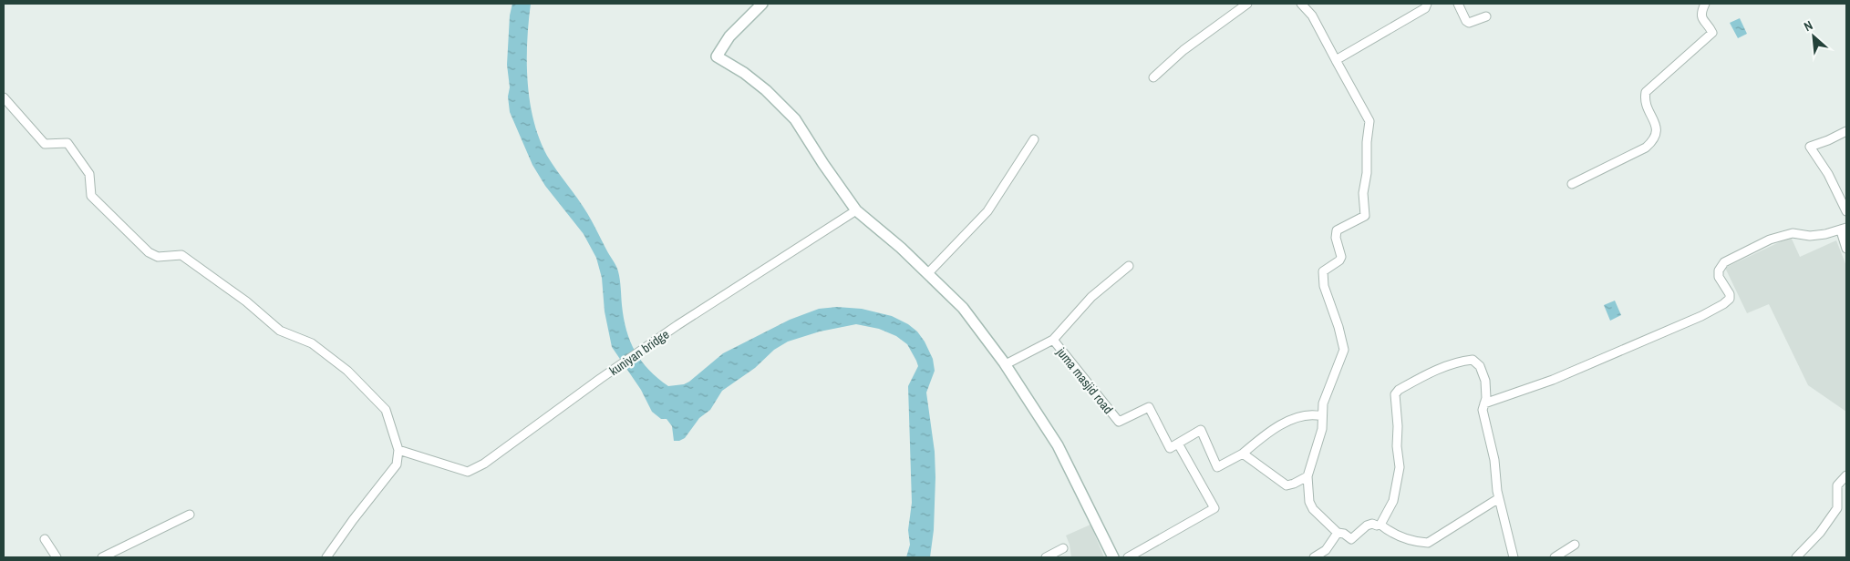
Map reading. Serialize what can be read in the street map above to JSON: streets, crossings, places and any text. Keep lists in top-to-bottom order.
{
  "streets": {
    "street": ["kuniyan bridge", "juma masjid road"]
  },
  "north": "top left"
}
